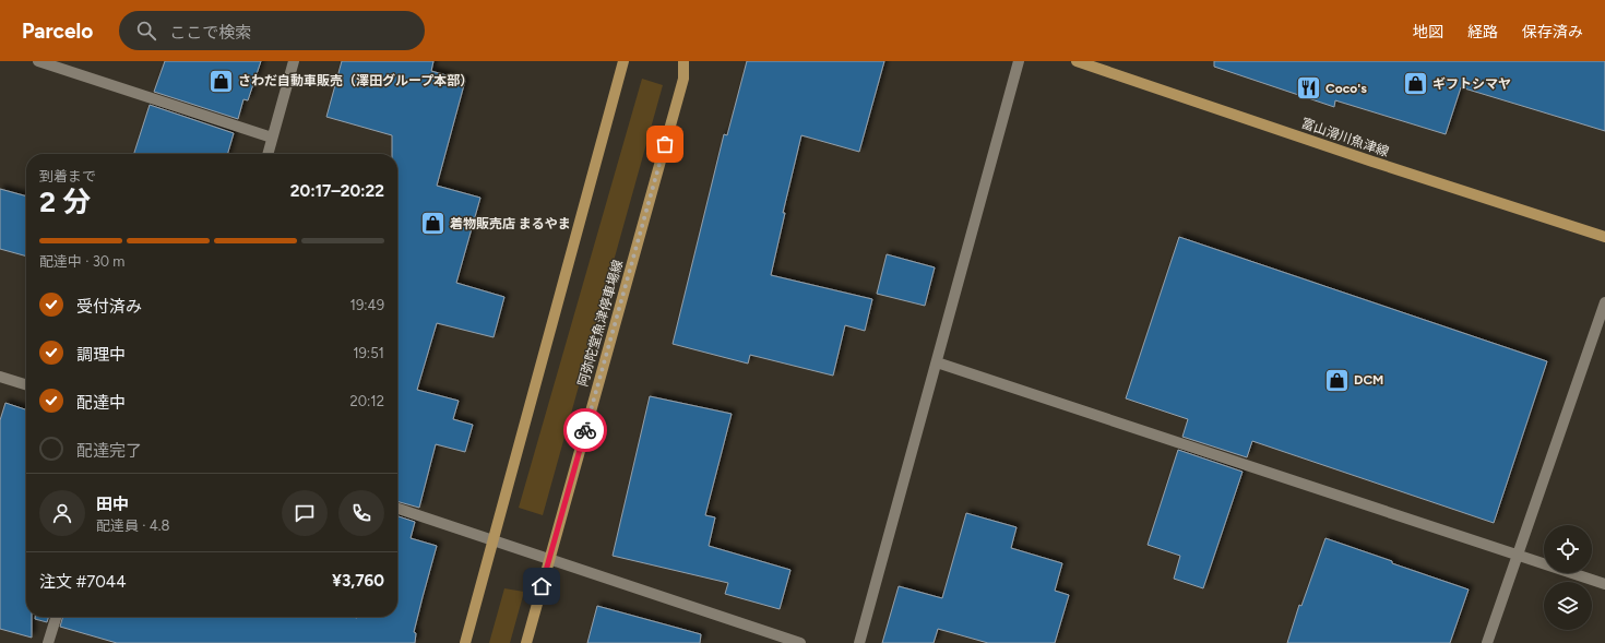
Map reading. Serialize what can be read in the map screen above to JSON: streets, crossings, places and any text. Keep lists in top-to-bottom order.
{
  "streets": {
    "main road": ["富山滑川魚津線", "阿弥陀堂魚津停車場線"]
  },
  "places": {
    "shop": [
      "さわだ自動車販売（澤田グループ本部）",
      "ギフトシマヤ",
      "着物販売店 まるやま",
      "DCM"
    ],
    "restaurant": ["Coco's"]
  },
  "page": {
    "header": "Parcelo",
    "search": "ここで検索",
    "nav": ["地図", "経路", "保存済み"],
    "heading": ["2 分", "到着まで", "20:17–20:22"],
    "panel": [
      "田中",
      "配達員 · 4.8",
      "注文 #7044",
      "¥3,760"
    ],
    "bar": "配達中 · 30 m",
    "list": [
      ["受付済み", "19:49"],
      ["調理中", "19:51"],
      ["配達中", "20:12"],
      "配達完了"
    ]
  }
}
